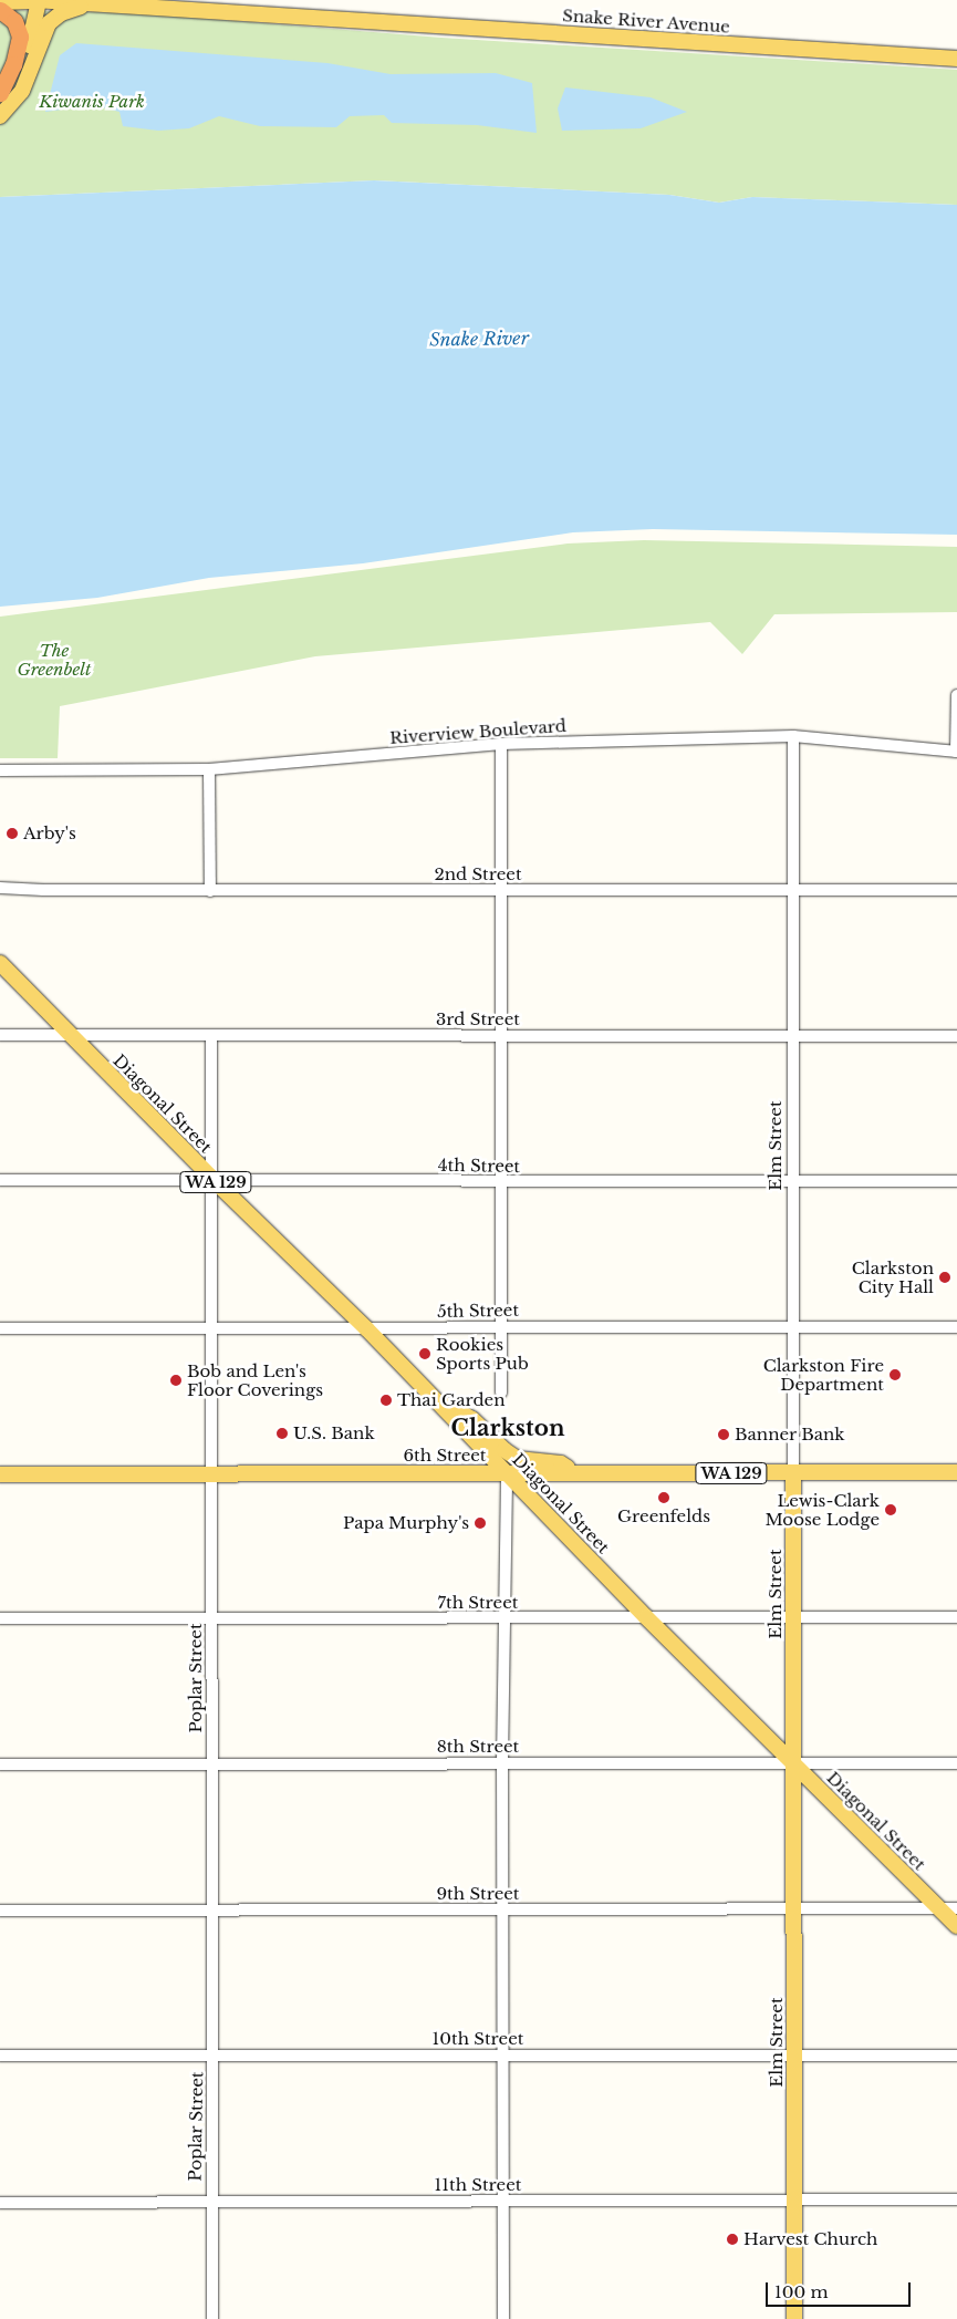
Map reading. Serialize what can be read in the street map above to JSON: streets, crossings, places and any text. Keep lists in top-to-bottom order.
{
  "streets": {
    "main road": [
      "Snake River Avenue",
      "Diagonal Street",
      "Elm Street",
      "WA 129",
      "6th Street"
    ],
    "street": [
      "Riverview Boulevard",
      "2nd Street",
      "3rd Street",
      "4th Street",
      "5th Street",
      "7th Street",
      "Poplar Street",
      "8th Street",
      "9th Street",
      "10th Street",
      "11th Street"
    ]
  },
  "crossings": [
    ["Riverview Boulevard", "Elm Street"],
    ["2nd Street", "Elm Street"],
    ["3rd Street", "Diagonal Street"],
    ["3rd Street", "Elm Street"],
    ["3rd Street", "Poplar Street"],
    ["Diagonal Street", "Elm Street"],
    ["Diagonal Street", "4th Street"],
    ["Diagonal Street", "WA 129"],
    ["Diagonal Street", "5th Street"],
    ["Diagonal Street", "6th Street"],
    ["Diagonal Street", "7th Street"],
    ["Diagonal Street", "Poplar Street"],
    ["Diagonal Street", "8th Street"],
    ["Diagonal Street", "9th Street"],
    ["Elm Street", "4th Street"],
    ["Elm Street", "5th Street"],
    ["Elm Street", "6th Street"],
    ["Elm Street", "7th Street"],
    ["Elm Street", "8th Street"],
    ["Elm Street", "9th Street"],
    ["Elm Street", "10th Street"],
    ["Elm Street", "11th Street"],
    ["4th Street", "Poplar Street"],
    ["WA 129", "6th Street"],
    ["5th Street", "Poplar Street"],
    ["6th Street", "Poplar Street"],
    ["7th Street", "Poplar Street"],
    ["Poplar Street", "8th Street"],
    ["Poplar Street", "9th Street"],
    ["Poplar Street", "10th Street"],
    ["Poplar Street", "11th Street"]
  ],
  "districts": ["Clarkston"],
  "water": ["Snake River"],
  "parks": ["Kiwanis Park", "The Greenbelt"],
  "places": [
    "Arby's",
    "Clarkston City Hall",
    "Rookies Sports Pub",
    "Clarkston Fire Department",
    "Bob and Len's Floor Coverings",
    "Thai Garden",
    "U.S. Bank",
    "Banner Bank",
    "Greenfelds",
    "Lewis-Clark Moose Lodge",
    "Papa Murphy's",
    "Harvest Church"
  ],
  "scale_bar": "100 m"
}
